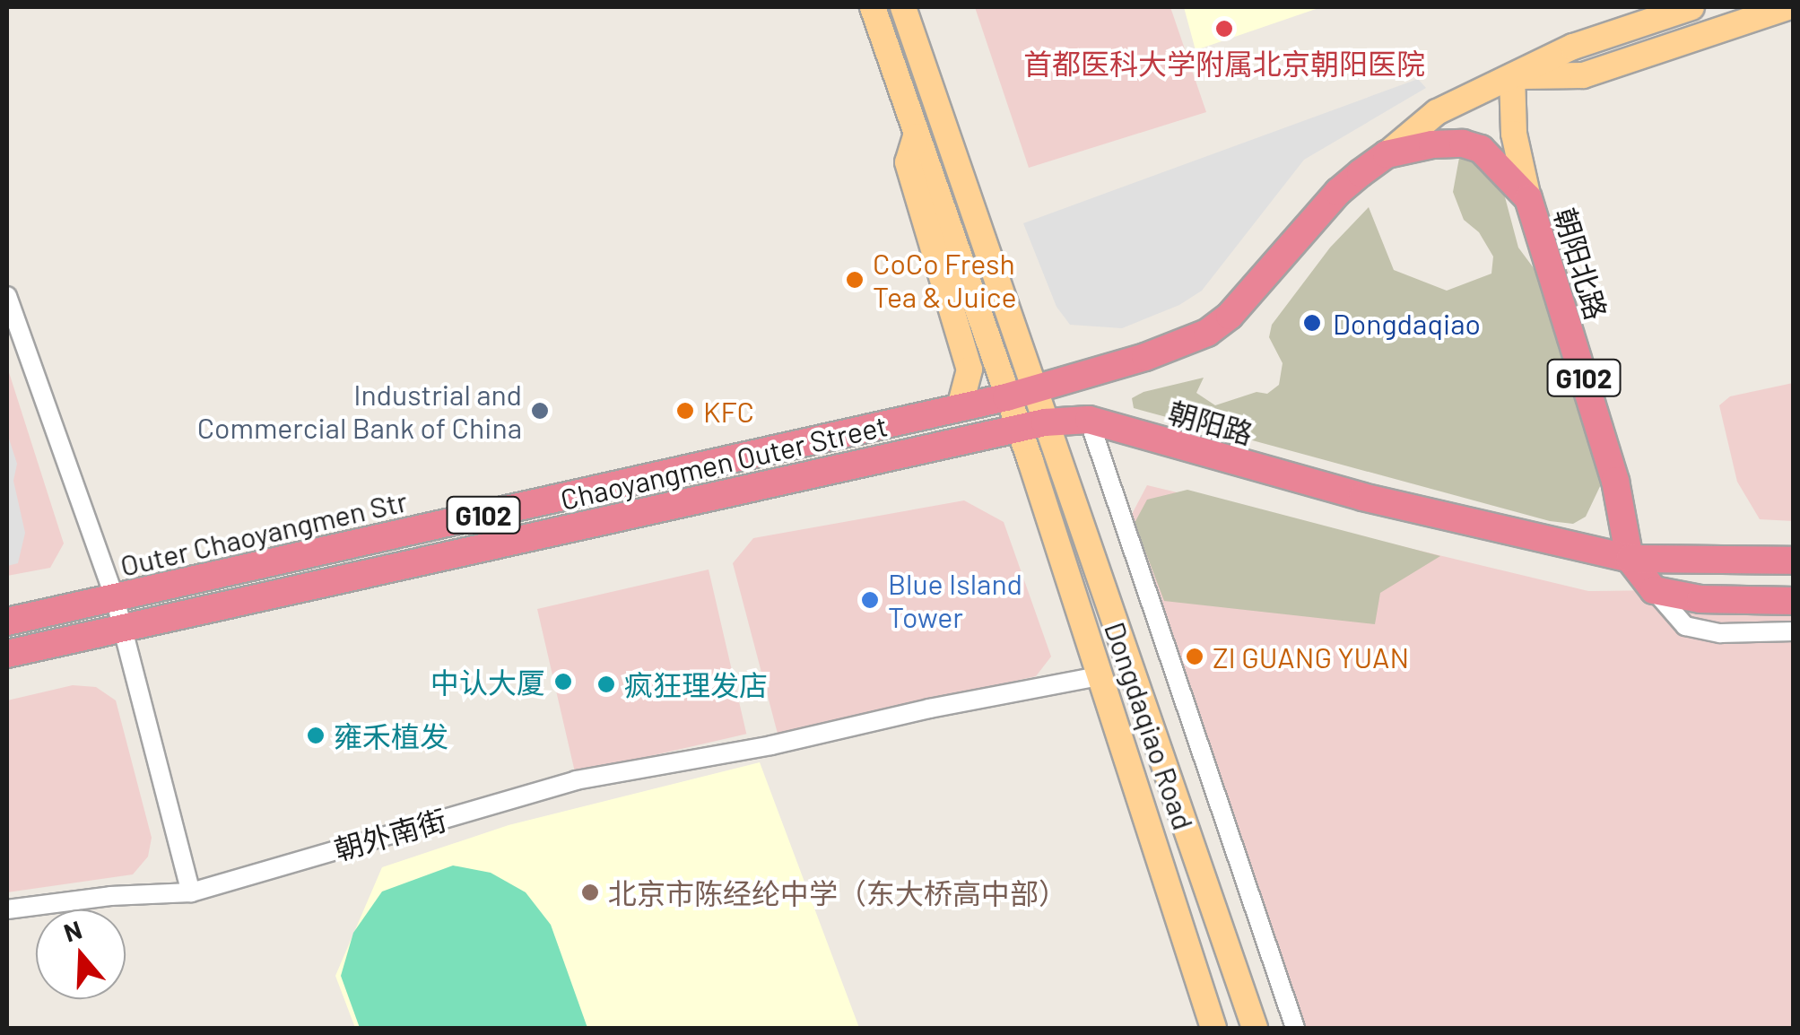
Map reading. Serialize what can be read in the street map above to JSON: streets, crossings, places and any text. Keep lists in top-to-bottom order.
{
  "streets": {
    "highway": [
      "朝阳北路",
      "G102",
      "朝阳路",
      "Chaoyangmen Outer Street",
      "Outer Chaoyangmen Str"
    ],
    "main road": ["Dongdaqiao Road"],
    "street": ["朝外南街"]
  },
  "crossings": [
    ["朝阳北路", "G102"],
    ["朝阳北路", "朝阳路"],
    ["G102", "朝阳路"],
    ["G102", "Outer Chaoyangmen Str"],
    ["朝阳路", "Chaoyangmen Outer Street"],
    ["Chaoyangmen Outer Street", "Dongdaqiao Road"],
    ["Dongdaqiao Road", "朝外南街"]
  ],
  "places": [
    "首都医科大学附属北京朝阳医院",
    "CoCo Fresh Tea & Juice",
    "Dongdaqiao",
    "Industrial and Commercial Bank of China",
    "KFC",
    "Blue Island Tower",
    "ZI GUANG YUAN",
    "中认大厦",
    "疯狂理发店",
    "雍禾植发",
    "北京市陈经纶中学（东大桥高中部）"
  ],
  "north": "top"
}
